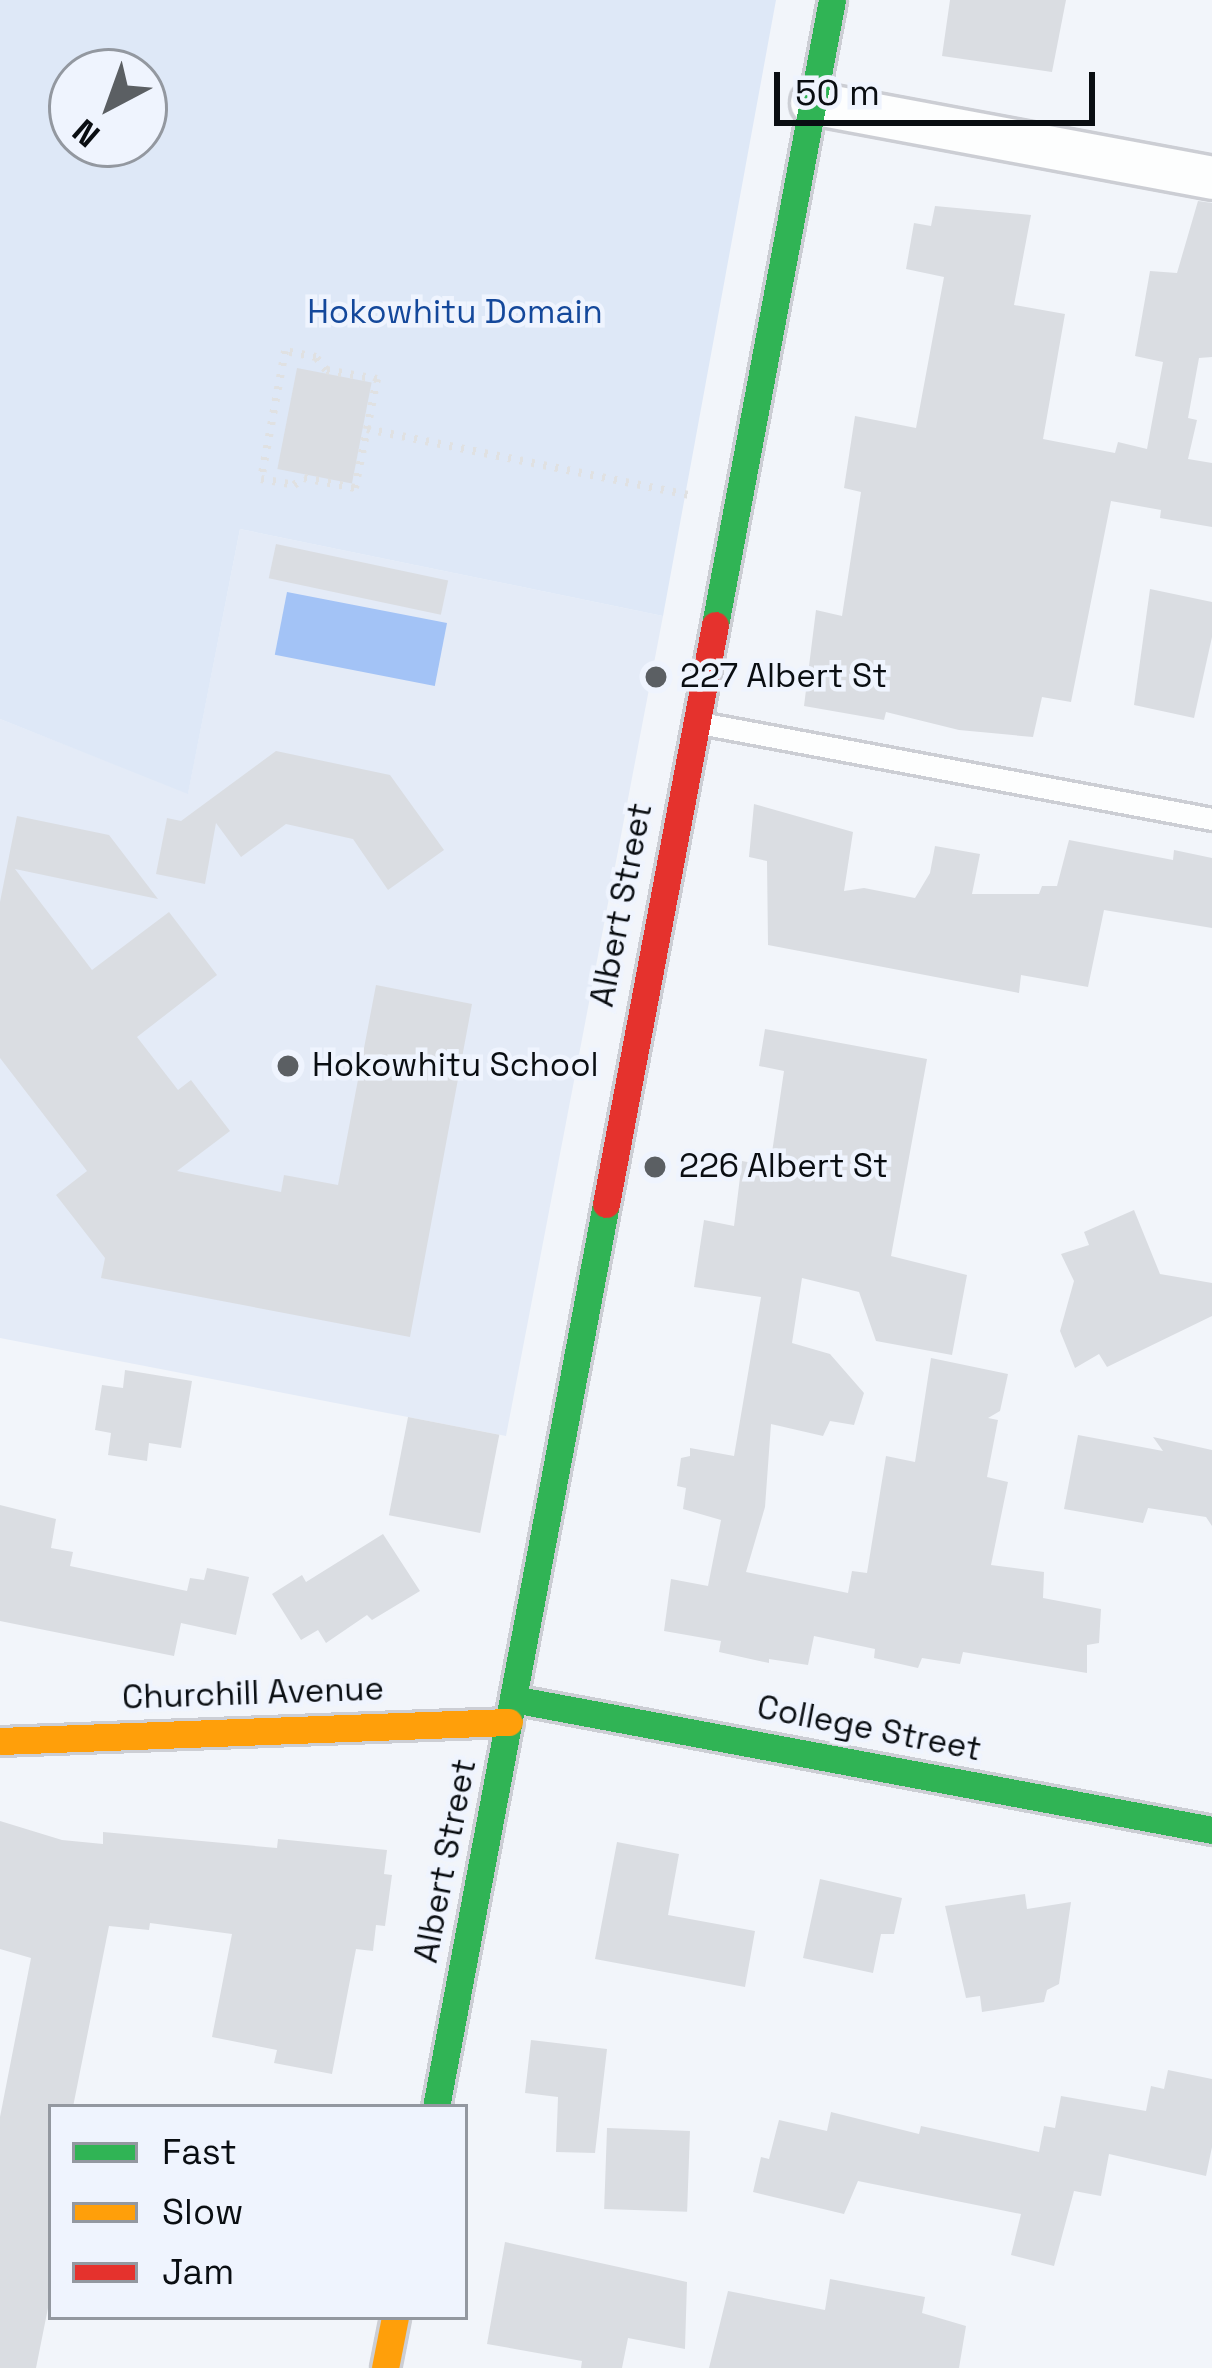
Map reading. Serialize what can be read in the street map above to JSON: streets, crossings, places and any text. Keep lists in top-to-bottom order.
{
  "streets": {
    "main road": ["Albert Street", "Churchill Avenue", "College Street"]
  },
  "crossings": [
    ["Albert Street", "Churchill Avenue"],
    ["Albert Street", "College Street"],
    ["Churchill Avenue", "College Street"]
  ],
  "parks": ["Hokowhitu Domain"],
  "places": ["227 Albert St", "Hokowhitu School", "226 Albert St"],
  "legend": ["Fast", "Slow", "Jam"],
  "scale_bar": "50 m",
  "north": "bottom left"
}
